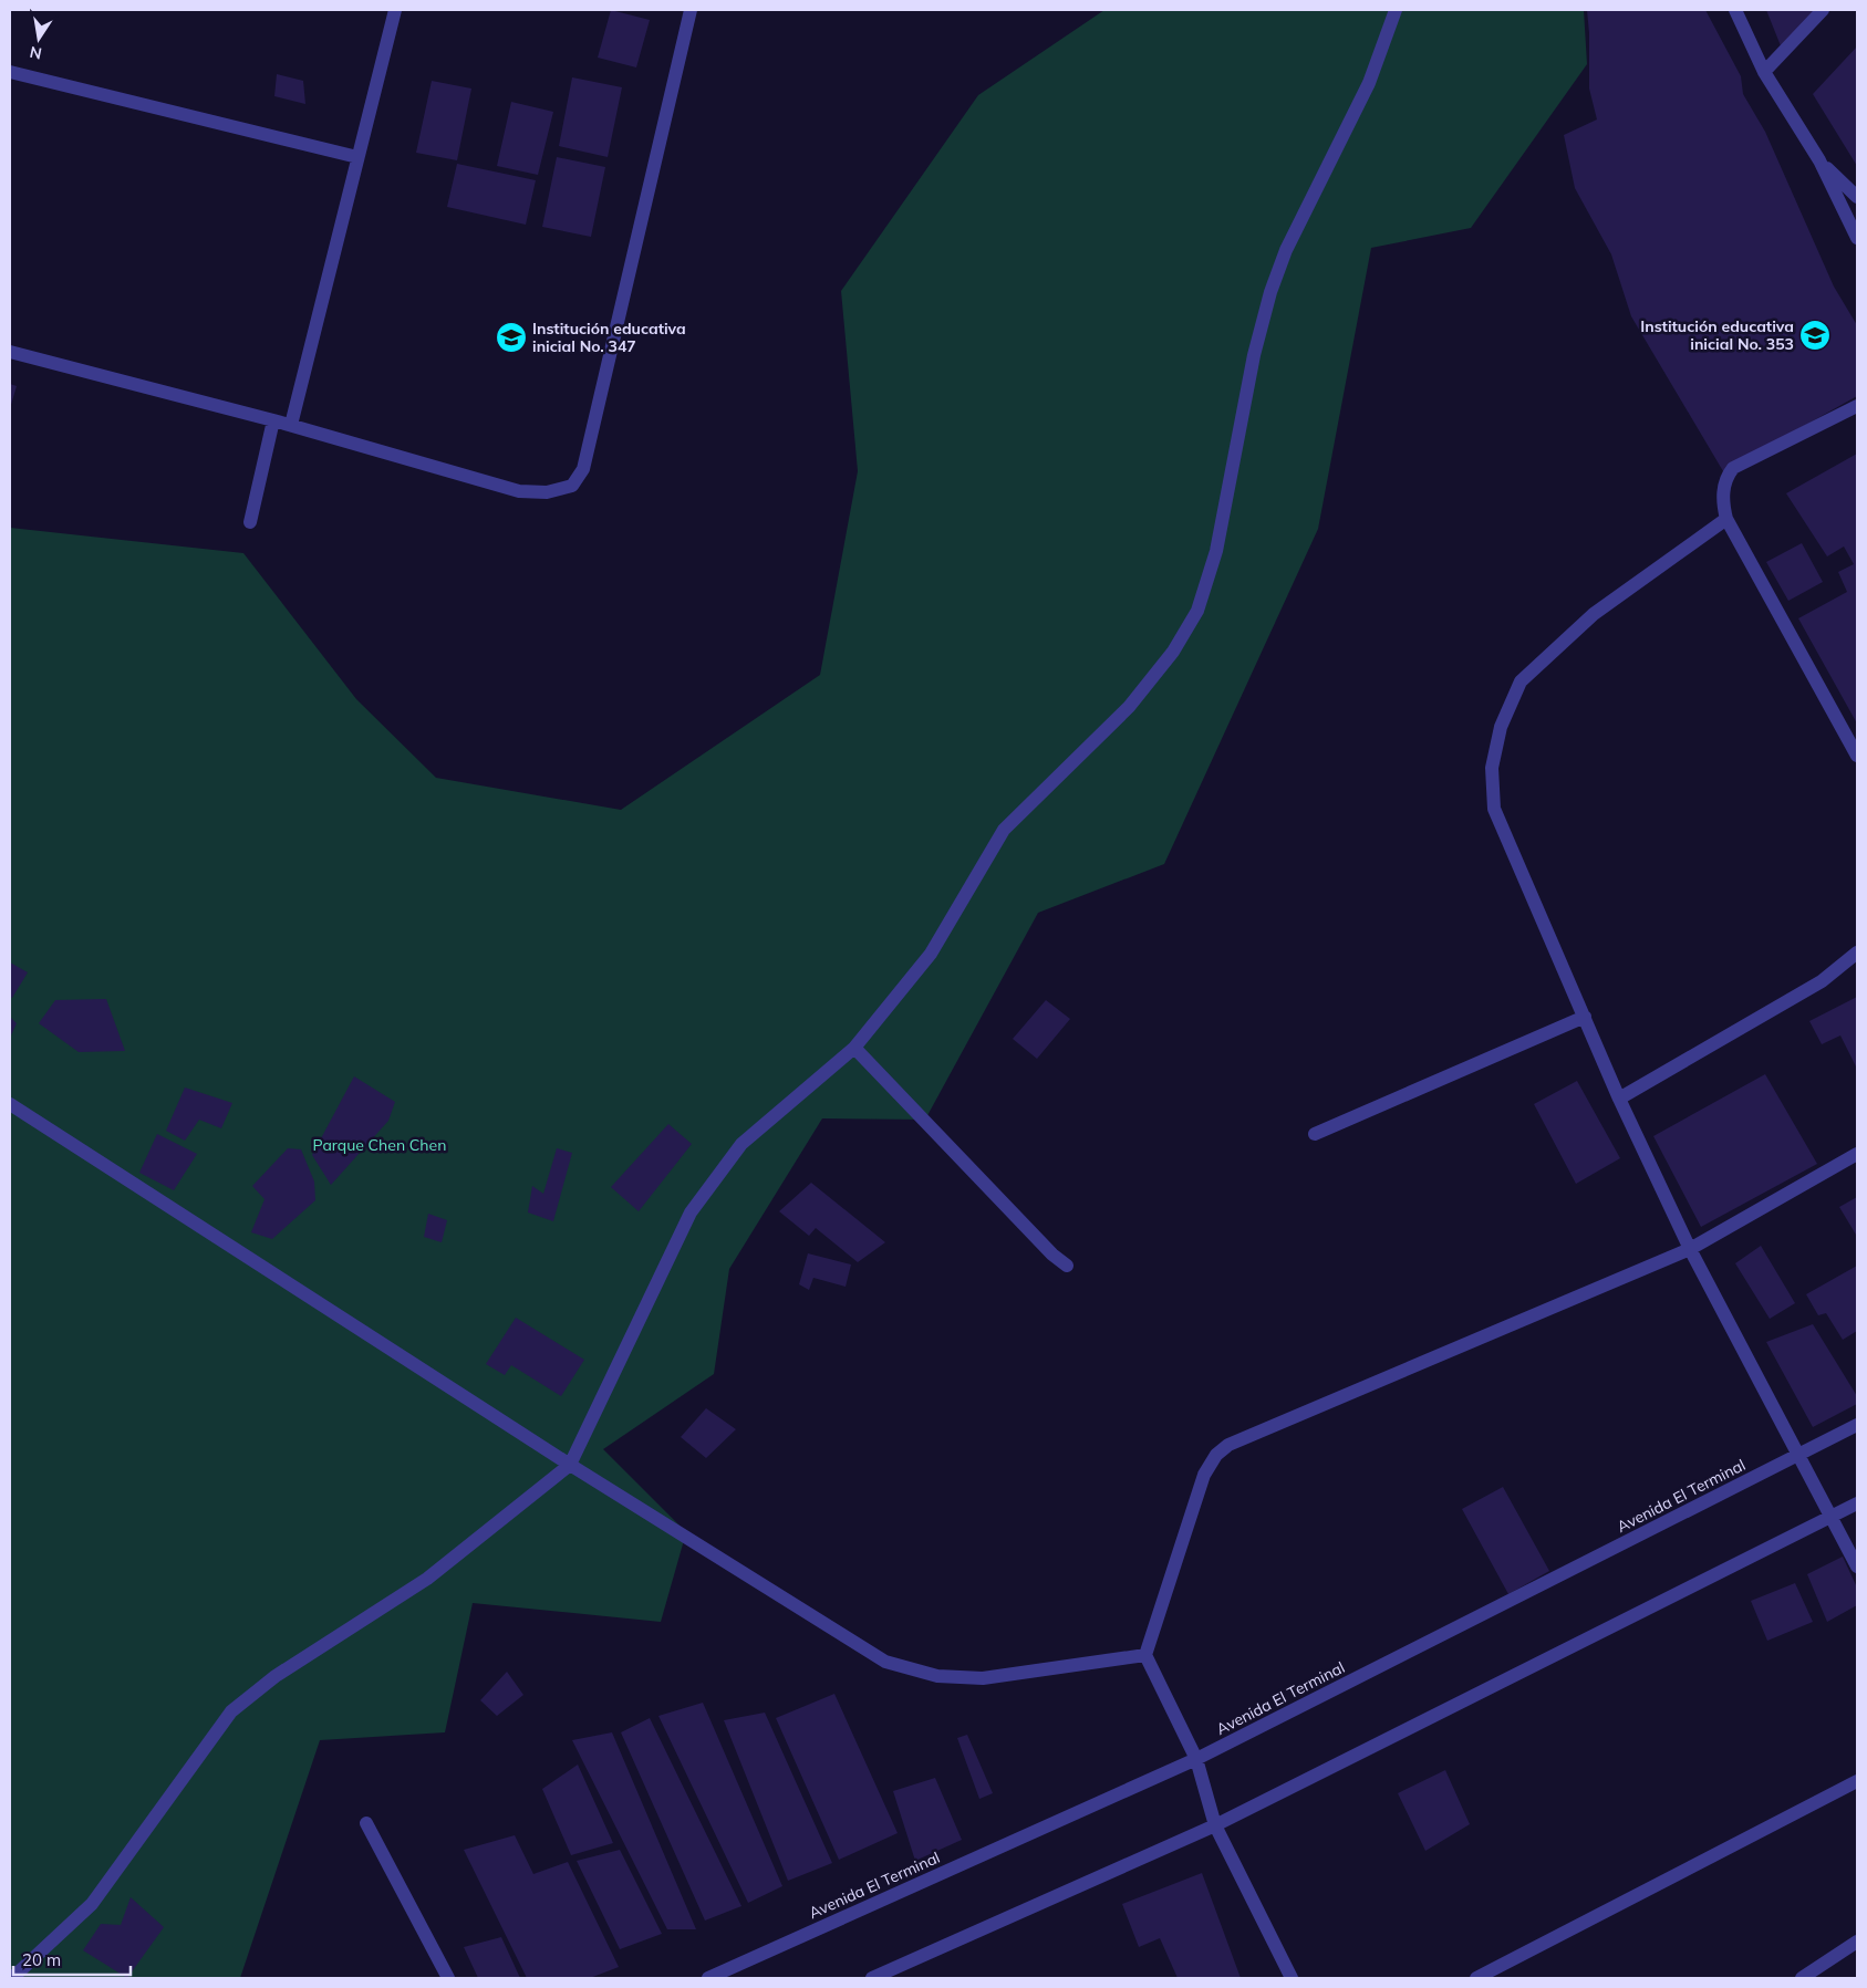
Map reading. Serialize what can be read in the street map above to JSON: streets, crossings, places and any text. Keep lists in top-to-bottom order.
{
  "streets": {
    "street": ["Avenida El Terminal"]
  },
  "parks": ["Parque Chen Chen"],
  "places": {
    "school or university": ["Institución educativa inicial No. 353", "Institución educativa inicial No. 347"]
  },
  "scale_bar": "20 m",
  "north": "bottom"
}
